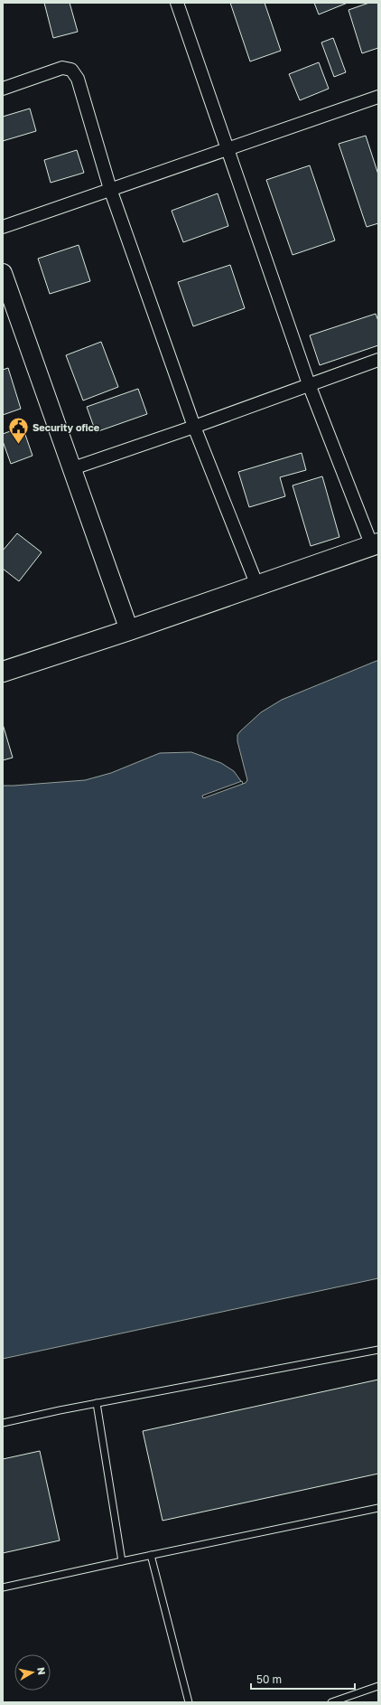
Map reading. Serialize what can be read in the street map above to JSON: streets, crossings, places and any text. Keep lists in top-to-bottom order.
{
  "places": {
    "public building": ["Security ofice"]
  },
  "scale_bar": "50 m",
  "north": "right"
}
